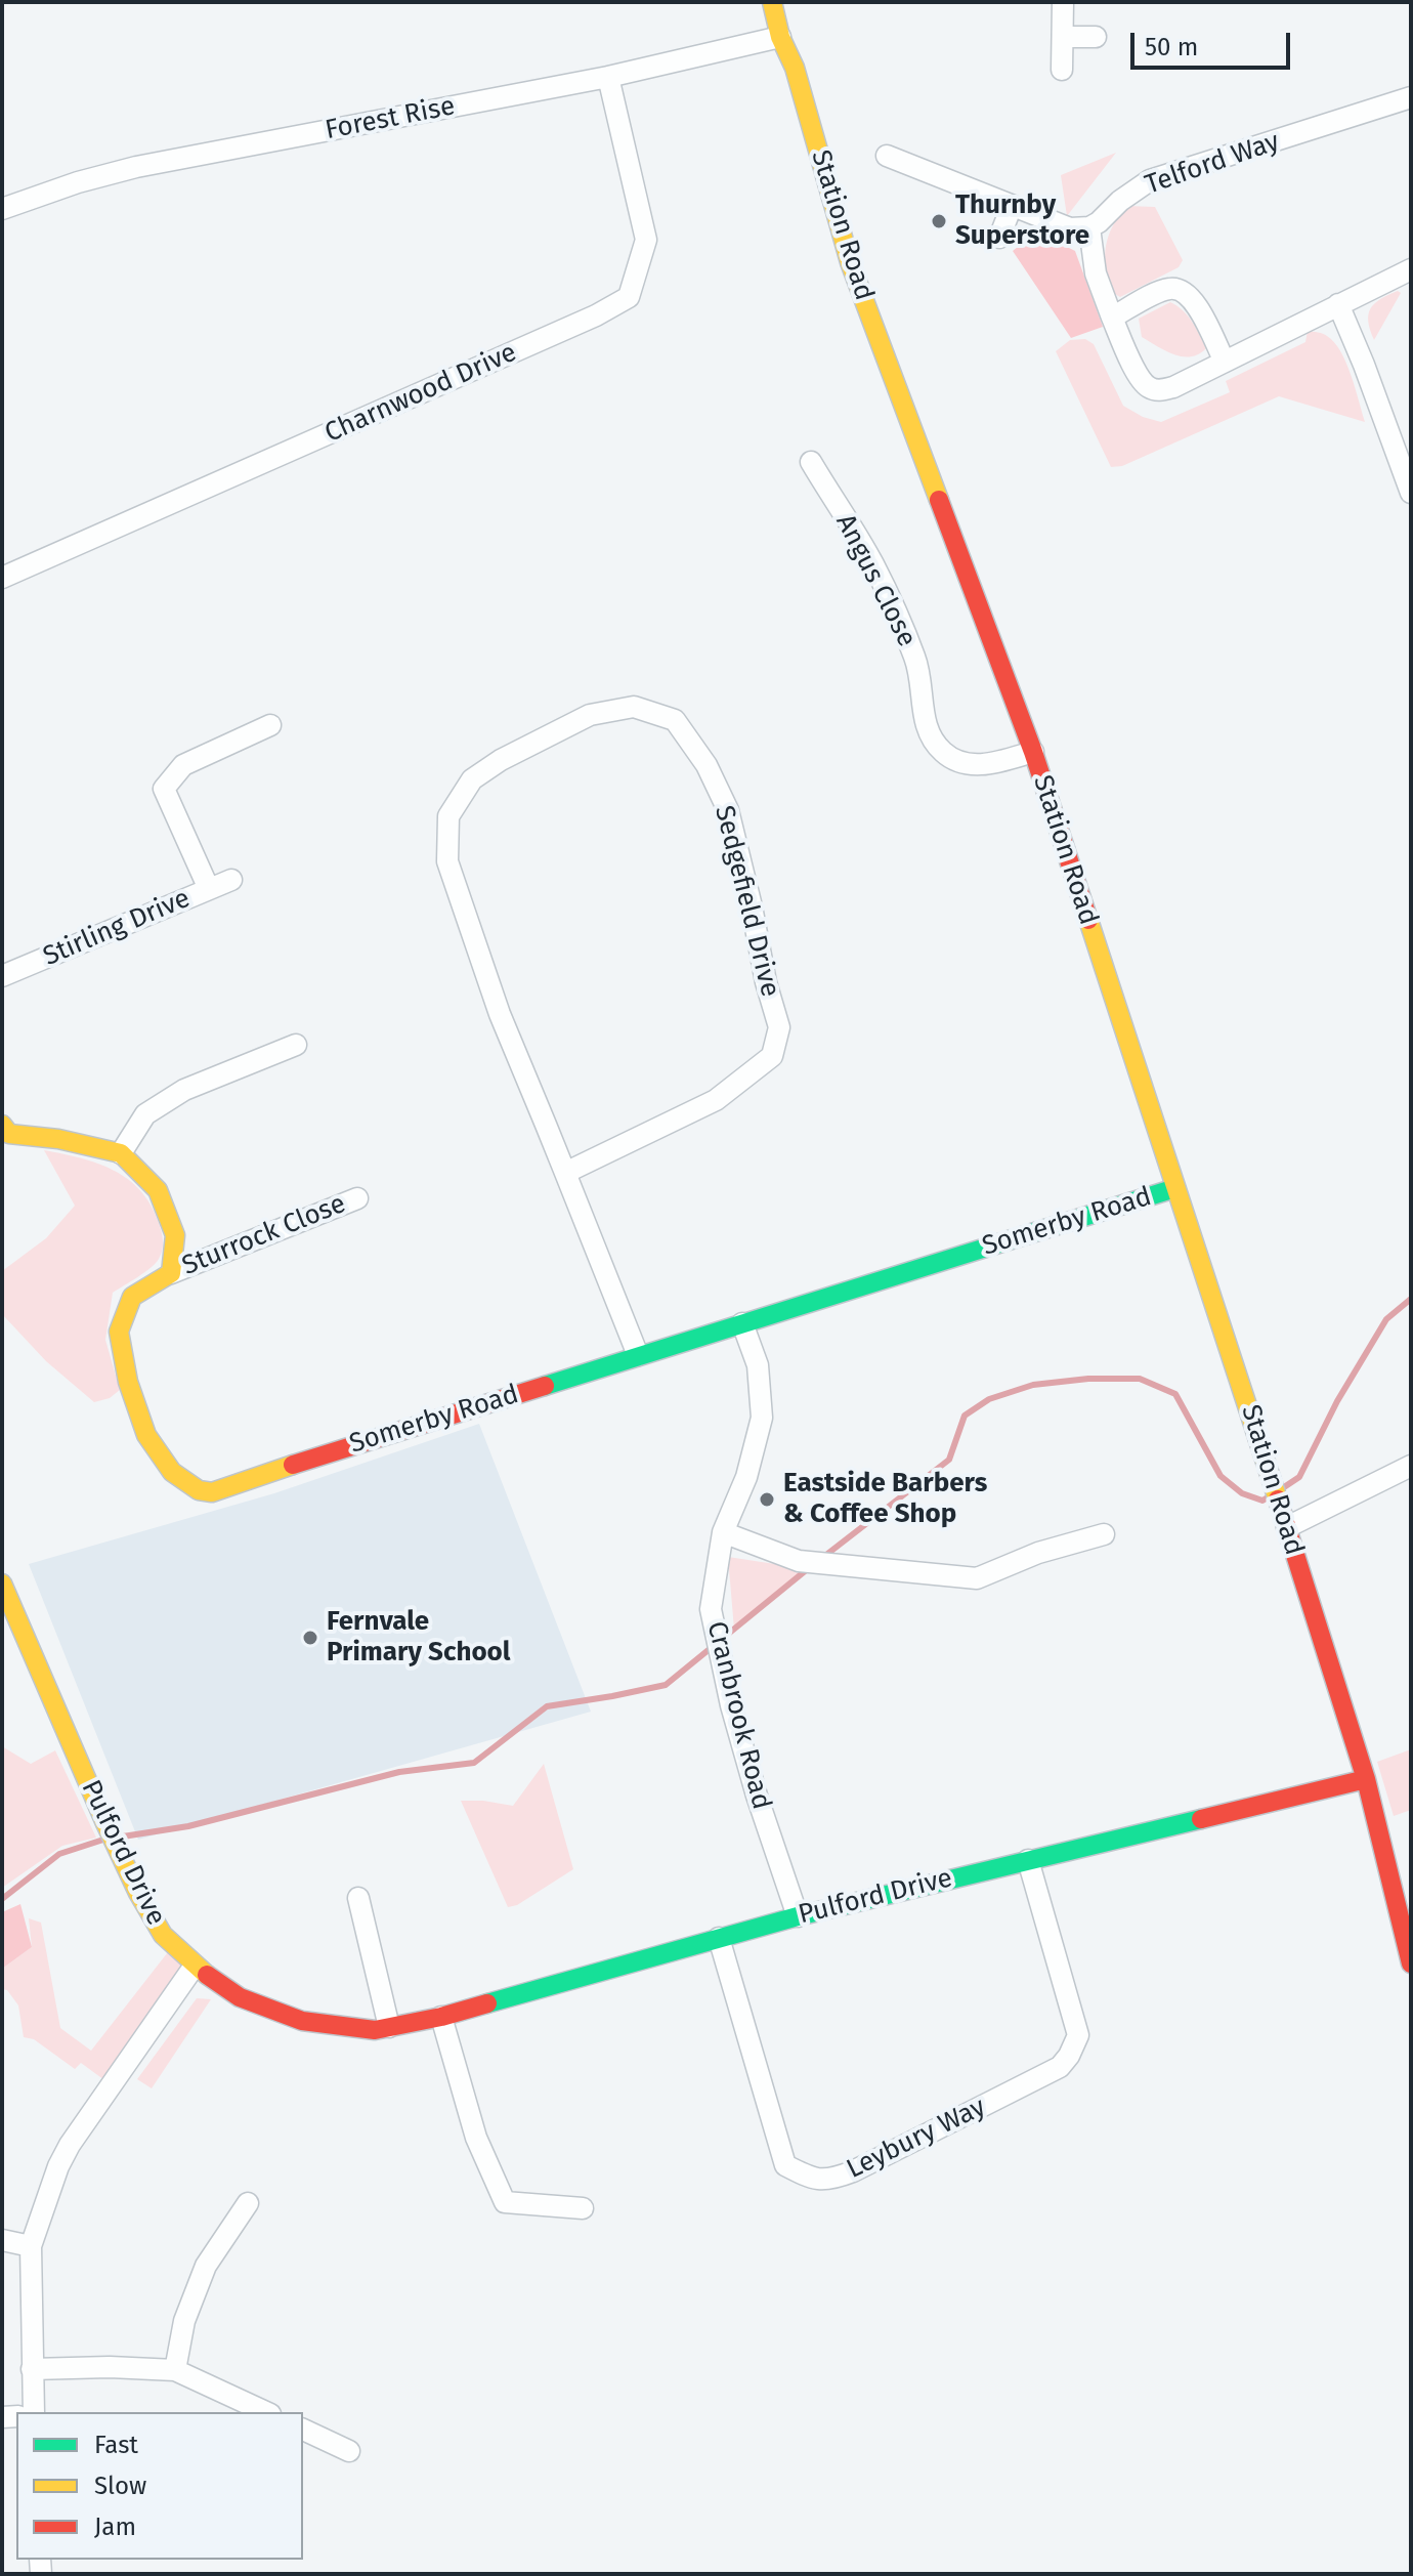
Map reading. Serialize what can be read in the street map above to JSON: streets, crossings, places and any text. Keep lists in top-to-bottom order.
{
  "streets": {
    "street": [
      "Forest Rise",
      "Telford Way",
      "Station Road",
      "Charnwood Drive",
      "Angus Close",
      "Sedgefield Drive",
      "Stirling Drive",
      "Somerby Road",
      "Sturrock Close",
      "Cranbrook Road",
      "Pulford Drive",
      "Leybury Way"
    ]
  },
  "crossings": [
    ["Forest Rise", "Station Road"],
    ["Forest Rise", "Charnwood Drive"],
    ["Station Road", "Angus Close"],
    ["Station Road", "Somerby Road"],
    ["Station Road", "Pulford Drive"],
    ["Sedgefield Drive", "Somerby Road"],
    ["Somerby Road", "Sturrock Close"],
    ["Somerby Road", "Cranbrook Road"],
    ["Cranbrook Road", "Pulford Drive"],
    ["Pulford Drive", "Leybury Way"]
  ],
  "places": ["Thurnby Superstore", "Eastside Barbers & Coffee Shop", "Fernvale Primary School"],
  "legend": ["Fast", "Slow", "Jam"],
  "scale_bar": "50 m"
}
